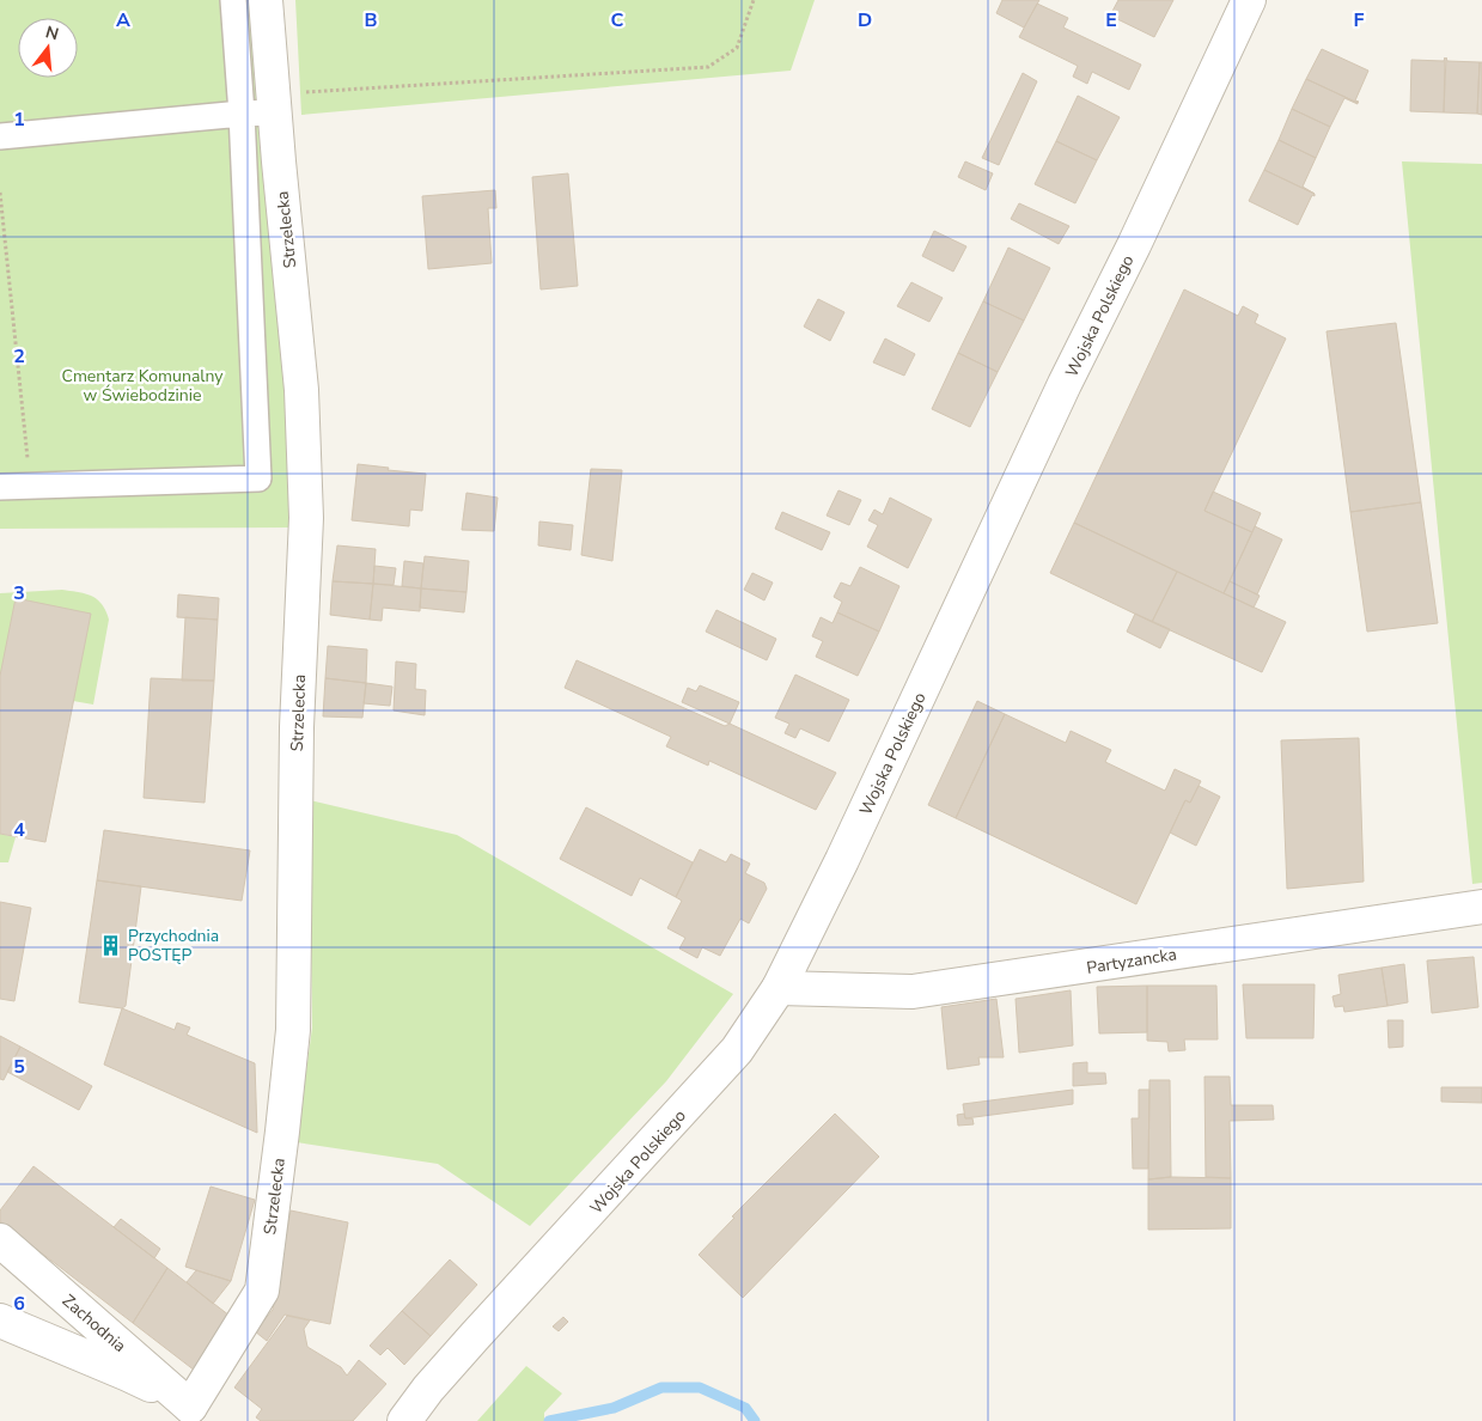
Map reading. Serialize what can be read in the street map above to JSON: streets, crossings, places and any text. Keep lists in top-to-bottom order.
{
  "streets": {
    "street": [
      "Strzelecka",
      "Wojska Polskiego",
      "Partyzancka",
      "Zachodnia"
    ]
  },
  "crossings": [
    ["Strzelecka", "Zachodnia"],
    ["Wojska Polskiego", "Partyzancka"]
  ],
  "parks": ["Cmentarz Komunalny w Świebodzinie"],
  "places": {
    "building": ["Przychodnia POSTĘP"]
  },
  "north": "top",
  "grid": {
    "columns": [
      "A",
      "B",
      "C",
      "D",
      "E",
      "F"
    ],
    "rows": [
      "1",
      "2",
      "3",
      "4",
      "5",
      "6"
    ]
  }
}
